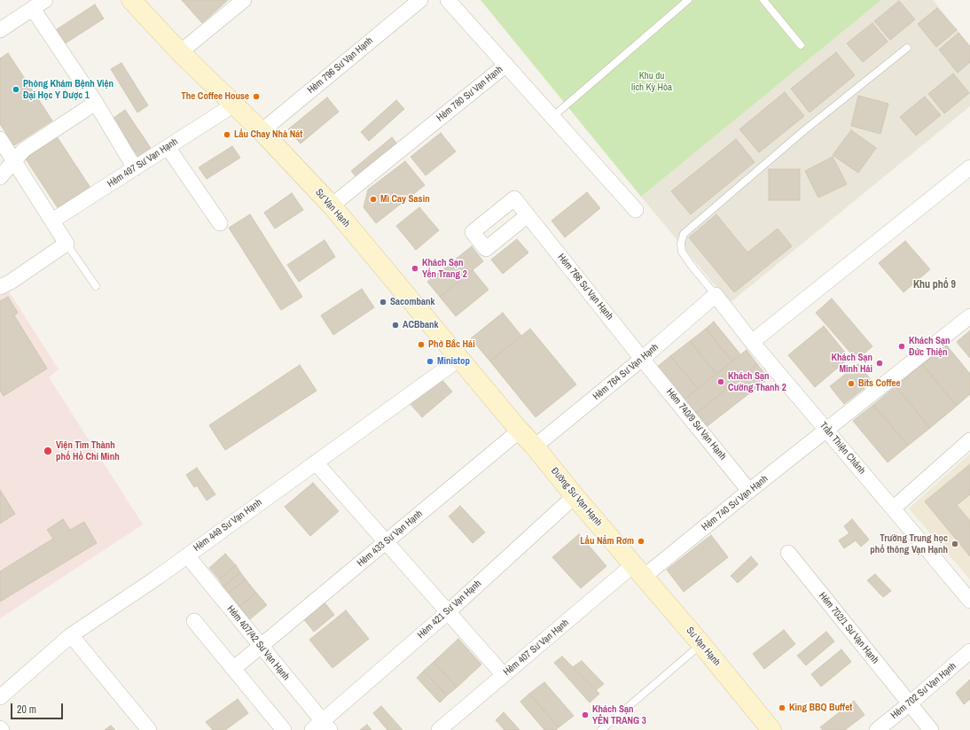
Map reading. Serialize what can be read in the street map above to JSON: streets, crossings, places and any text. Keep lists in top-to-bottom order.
{
  "streets": {
    "street": [
      "Hẻm 796 Sư Vạn Hạnh",
      "Hẻm 780 Sư Vạn Hạnh",
      "Hẻm 497 Sư Vạn Hạnh",
      "Sư Vạn Hạnh",
      "Hẻm 766 Sư Vạn Hạnh",
      "Hẻm 764 Sư Vạn Hạnh",
      "Hẻm 740/9 Sư Vạn Hạnh",
      "Trần Thiện Chánh",
      "Đường Sư Vạn Hạnh",
      "Hẻm 740 Sư Vạn Hạnh",
      "Hẻm 449 Sư Vạn Hạnh",
      "Hẻm 433 Sư Vạn Hạnh",
      "Hẻm 421 Sư Vạn Hạnh",
      "Hẻm 702/1 Sư Vạn Hạnh",
      "Hẻm 407/42 Sư Vạn Hạnh",
      "Hẻm 407 Sư Vạn Hạnh",
      "Hẻm 702 Sư Vạn Hạnh"
    ]
  },
  "crossings": [
    ["Hẻm 796 Sư Vạn Hạnh", "Sư Vạn Hạnh"],
    ["Hẻm 780 Sư Vạn Hạnh", "Sư Vạn Hạnh"],
    ["Hẻm 497 Sư Vạn Hạnh", "Sư Vạn Hạnh"],
    ["Sư Vạn Hạnh", "Đường Sư Vạn Hạnh"],
    ["Sư Vạn Hạnh", "Hẻm 740 Sư Vạn Hạnh"],
    ["Sư Vạn Hạnh", "Hẻm 449 Sư Vạn Hạnh"],
    ["Sư Vạn Hạnh", "Hẻm 433 Sư Vạn Hạnh"],
    ["Sư Vạn Hạnh", "Hẻm 407 Sư Vạn Hạnh"],
    ["Hẻm 766 Sư Vạn Hạnh", "Hẻm 764 Sư Vạn Hạnh"],
    ["Hẻm 766 Sư Vạn Hạnh", "Hẻm 740/9 Sư Vạn Hạnh"],
    ["Hẻm 764 Sư Vạn Hạnh", "Hẻm 740/9 Sư Vạn Hạnh"],
    ["Hẻm 764 Sư Vạn Hạnh", "Trần Thiện Chánh"],
    ["Hẻm 764 Sư Vạn Hạnh", "Đường Sư Vạn Hạnh"],
    ["Hẻm 740/9 Sư Vạn Hạnh", "Hẻm 740 Sư Vạn Hạnh"],
    ["Trần Thiện Chánh", "Hẻm 740 Sư Vạn Hạnh"],
    ["Đường Sư Vạn Hạnh", "Hẻm 740 Sư Vạn Hạnh"],
    ["Đường Sư Vạn Hạnh", "Hẻm 433 Sư Vạn Hạnh"],
    ["Đường Sư Vạn Hạnh", "Hẻm 421 Sư Vạn Hạnh"],
    ["Đường Sư Vạn Hạnh", "Hẻm 407 Sư Vạn Hạnh"],
    ["Hẻm 740 Sư Vạn Hạnh", "Hẻm 407 Sư Vạn Hạnh"],
    ["Hẻm 449 Sư Vạn Hạnh", "Hẻm 407/42 Sư Vạn Hạnh"],
    ["Hẻm 433 Sư Vạn Hạnh", "Hẻm 407/42 Sư Vạn Hạnh"],
    ["Hẻm 421 Sư Vạn Hạnh", "Hẻm 407/42 Sư Vạn Hạnh"],
    ["Hẻm 702/1 Sư Vạn Hạnh", "Hẻm 702 Sư Vạn Hạnh"]
  ],
  "districts": ["Khu phố 9"],
  "parks": ["Khu du lịch Kỳ Hòa"],
  "places": [
    "Phòng Khám Bệnh Viện Đại Học Y Dược 1",
    "The Coffee House",
    "Lẩu Chay Nhà Nát",
    "Mì Cay Sasin",
    "Khách Sạn Yến Trang 2",
    "Sacombank",
    "ACBbank",
    "Phở Bắc Hải",
    "Khách Sạn Đức Thiện",
    "Ministop",
    "Khách Sạn Minh Hải",
    "Khách Sạn Cường Thanh 2",
    "Bits Coffee",
    "Viện Tim Thành phố Hồ Chí Minh",
    "Lẩu Nấm Rơm",
    "Trường Trung học phổ thông Vạn Hạnh",
    "King BBQ Buffet",
    "Khách Sạn YẾN TRANG 3"
  ],
  "scale_bar": "20 m"
}
